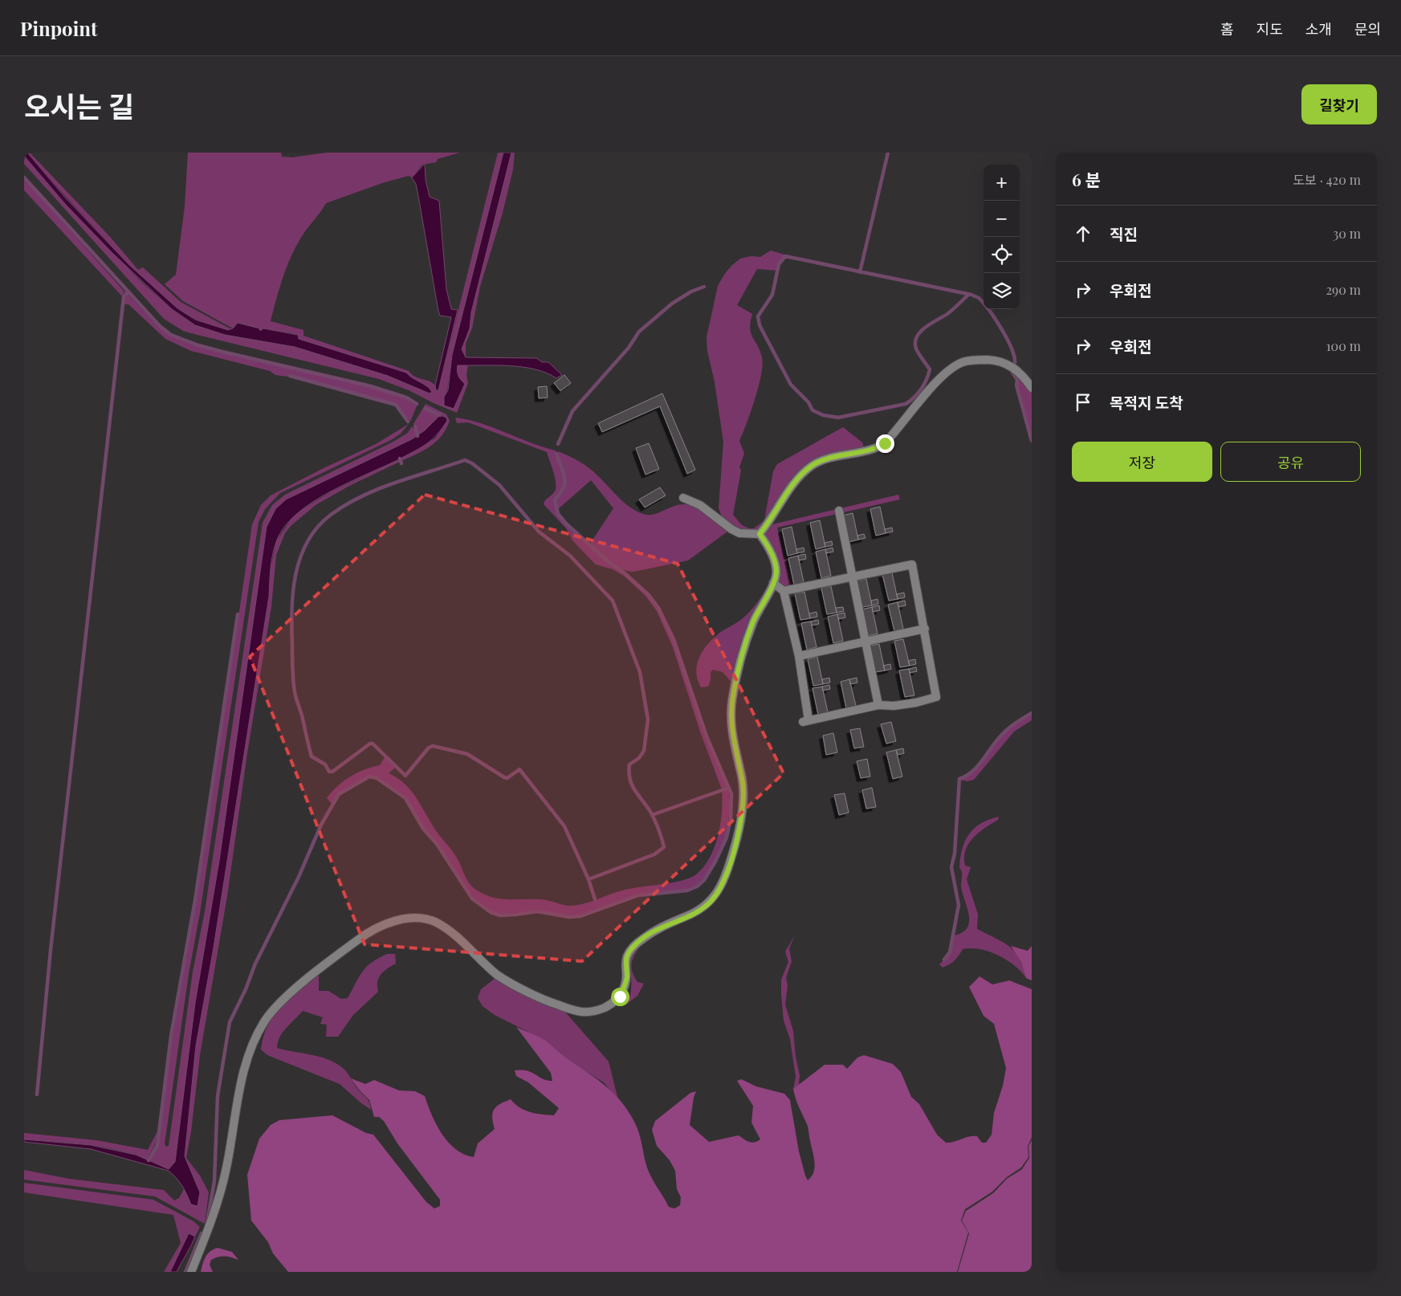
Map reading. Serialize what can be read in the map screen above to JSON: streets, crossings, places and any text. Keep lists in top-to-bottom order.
{
  "page": {
    "header": "Pinpoint",
    "nav": [
      "홈",
      "지도",
      "소개",
      "문의"
    ],
    "title": "오시는 길",
    "buttons": [
      "길찾기",
      ["저장", "공유"]
    ],
    "heading": ["6 분", "도보 · 420 m"],
    "map_buttons": ["+", "−"],
    "list": [
      ["직진", "30 m"],
      ["우회전", "290 m"],
      ["우회전", "100 m"],
      "목적지 도착"
    ]
  }
}
